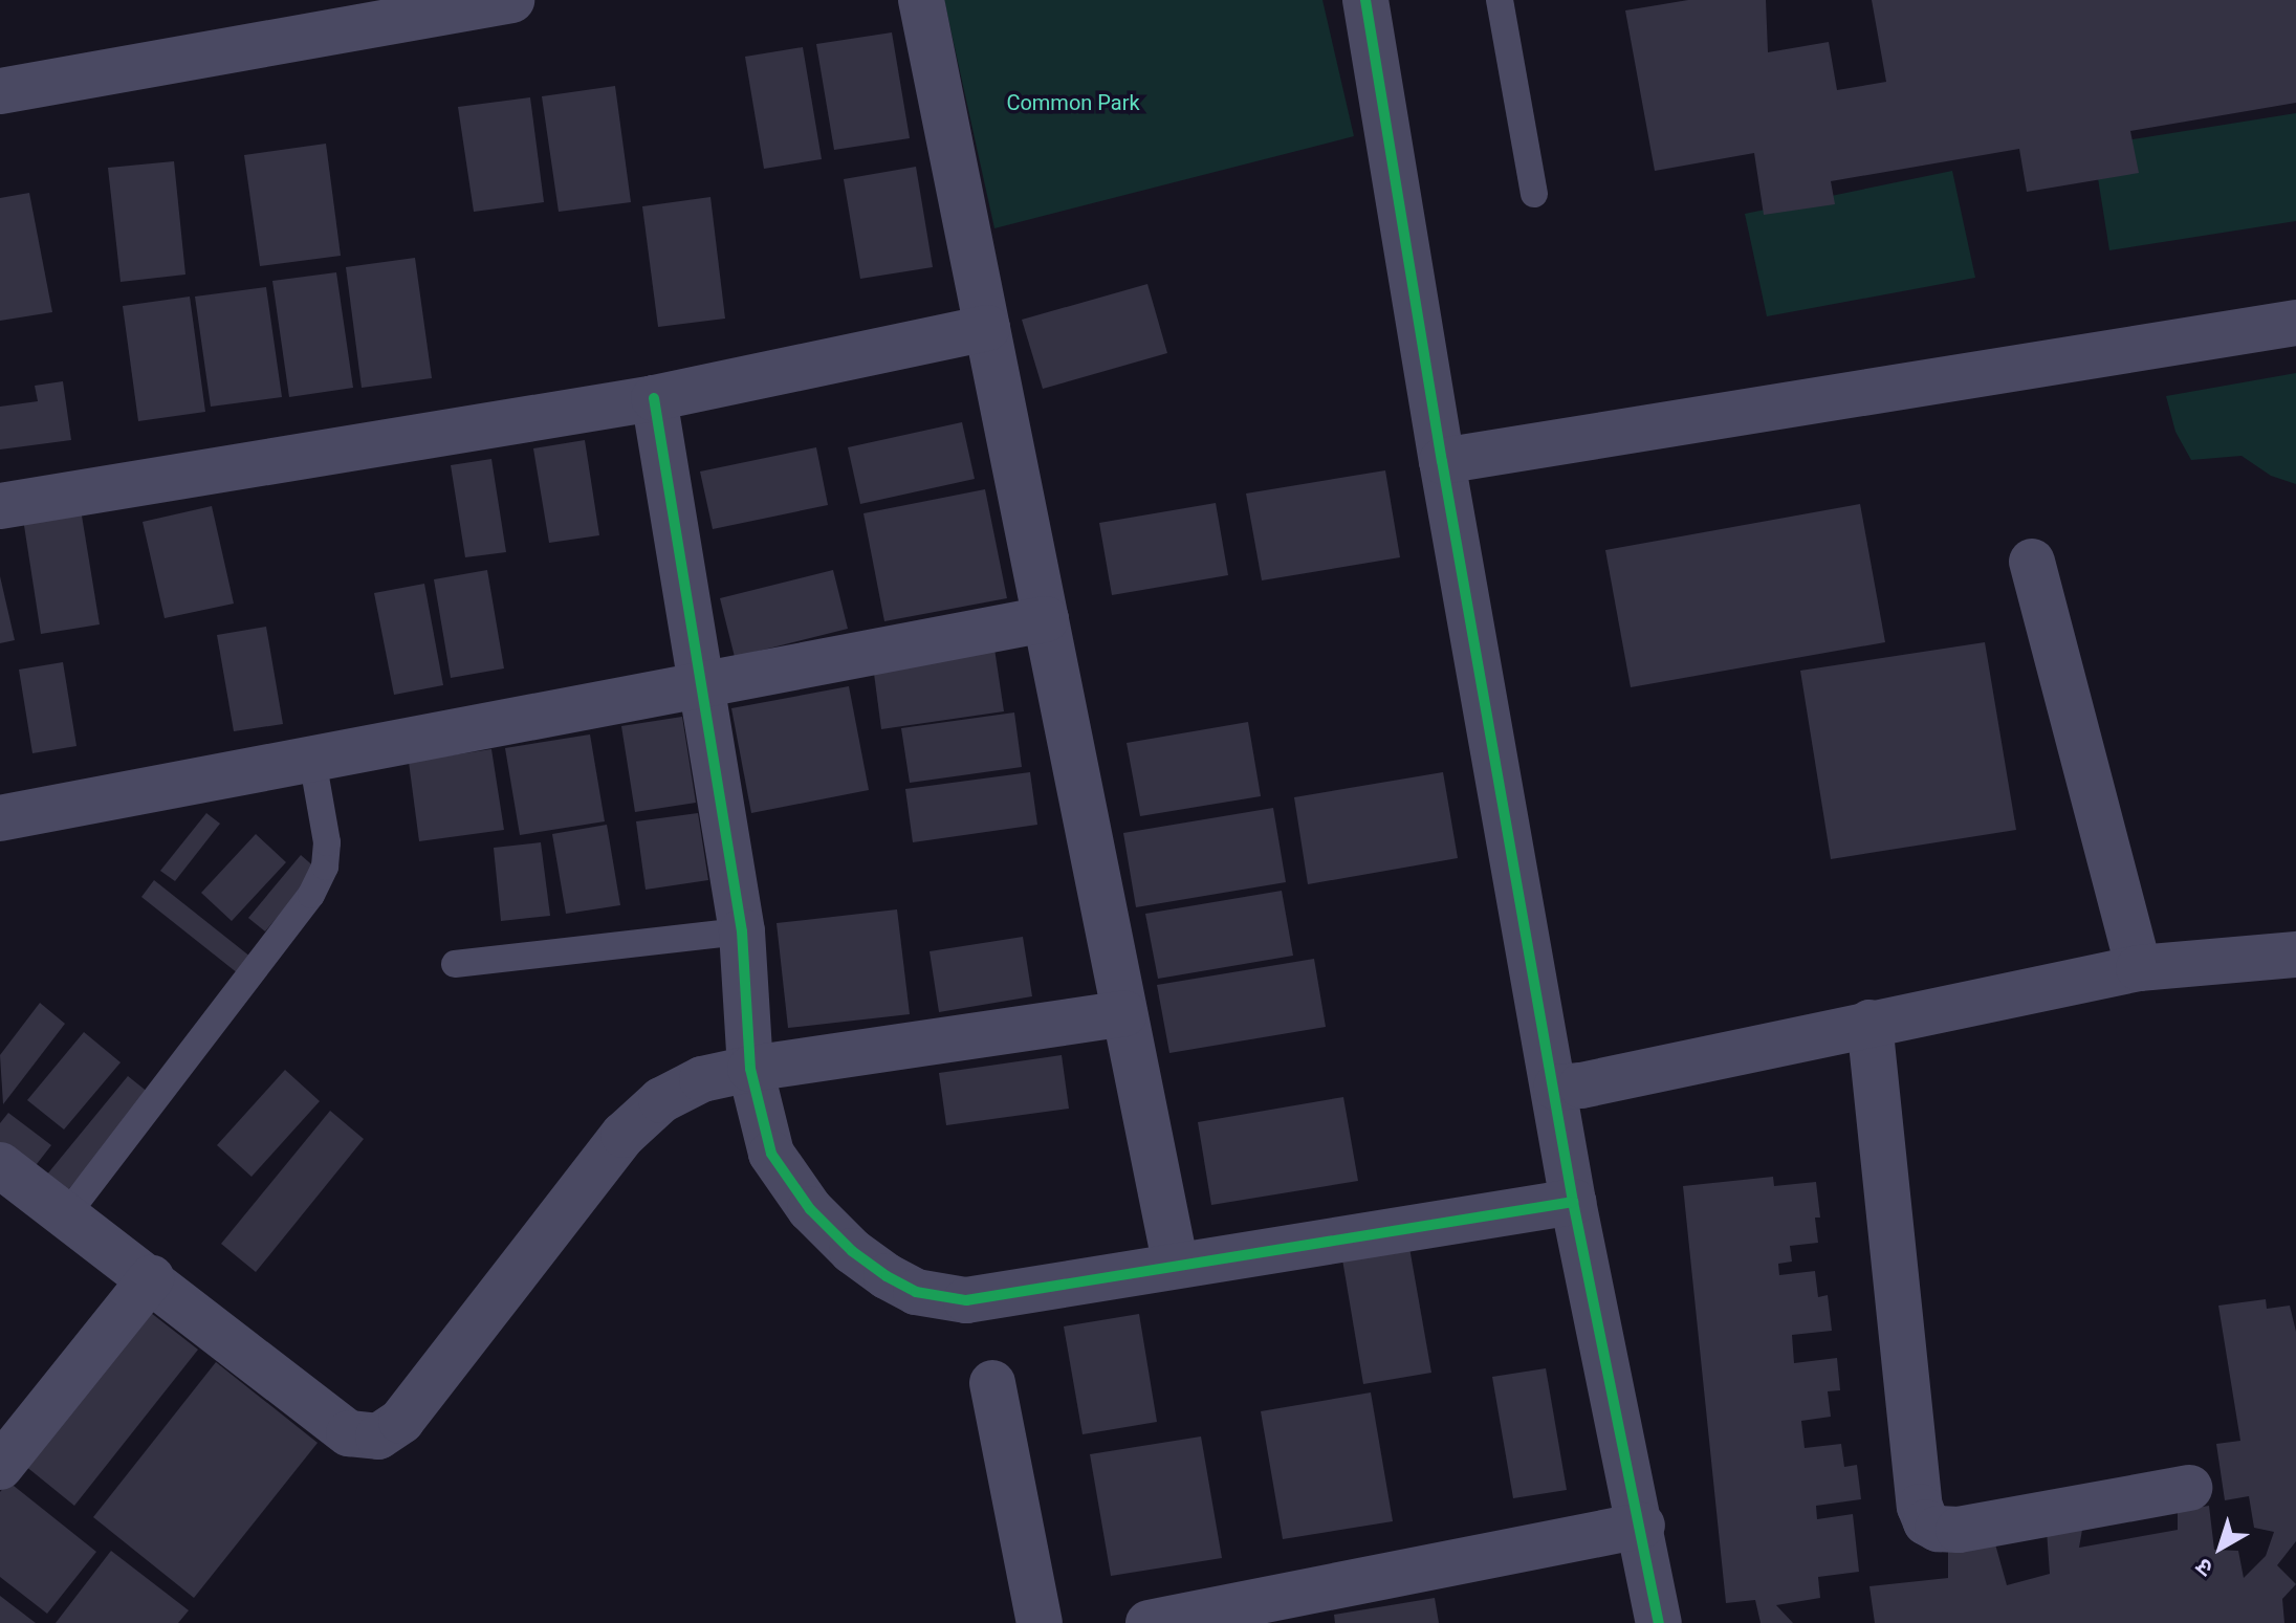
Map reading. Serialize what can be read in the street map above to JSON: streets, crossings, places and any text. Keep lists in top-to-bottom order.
{
  "parks": ["Common Park"],
  "north": "bottom left"
}
